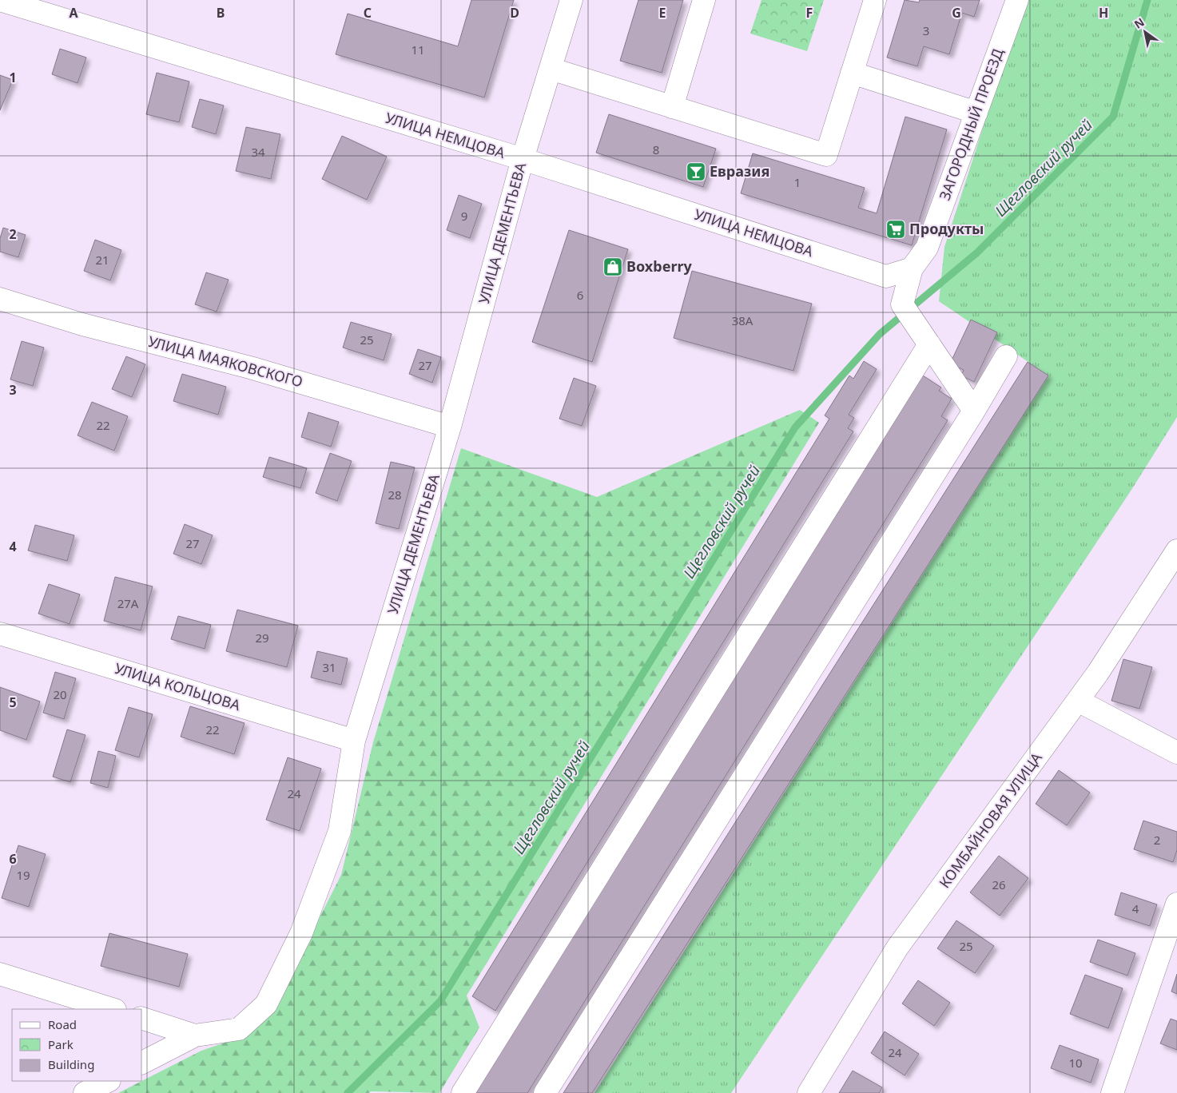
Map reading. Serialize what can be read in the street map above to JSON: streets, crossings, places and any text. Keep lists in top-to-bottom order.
{
  "streets": {
    "street": [
      "ЗАГОРОДНЫЙ ПРОЕЗД",
      "УЛИЦА НЕМЦОВА",
      "УЛИЦА ДЕМЕНТЬЕВА",
      "УЛИЦА МАЯКОВСКОГО",
      "УЛИЦА КОЛЬЦОВА",
      "КОМБАЙНОВАЯ УЛИЦА"
    ]
  },
  "crossings": [
    ["ЗАГОРОДНЫЙ ПРОЕЗД", "УЛИЦА НЕМЦОВА"],
    ["УЛИЦА НЕМЦОВА", "УЛИЦА ДЕМЕНТЬЕВА"],
    ["УЛИЦА ДЕМЕНТЬЕВА", "УЛИЦА МАЯКОВСКОГО"],
    ["УЛИЦА ДЕМЕНТЬЕВА", "УЛИЦА КОЛЬЦОВА"]
  ],
  "water": ["Щегловский ручей"],
  "places": {
    "bar": ["Евразия"],
    "supermarket": ["Продукты"],
    "shop": ["Boxberry"]
  },
  "house_numbers": [
    "3",
    "11",
    "8",
    "34",
    "1",
    "9",
    "21",
    "6",
    "38А",
    "25",
    "27",
    "22",
    "28",
    "27",
    "27А",
    "29",
    "31",
    "20",
    "22",
    "24",
    "2",
    "19",
    "26",
    "4",
    "25",
    "24",
    "10"
  ],
  "legend": ["Road", "Park", "Building"],
  "north": "top left",
  "grid": {
    "columns": [
      "A",
      "B",
      "C",
      "D",
      "E",
      "F",
      "G",
      "H"
    ],
    "rows": [
      "1",
      "2",
      "3",
      "4",
      "5",
      "6"
    ]
  }
}
